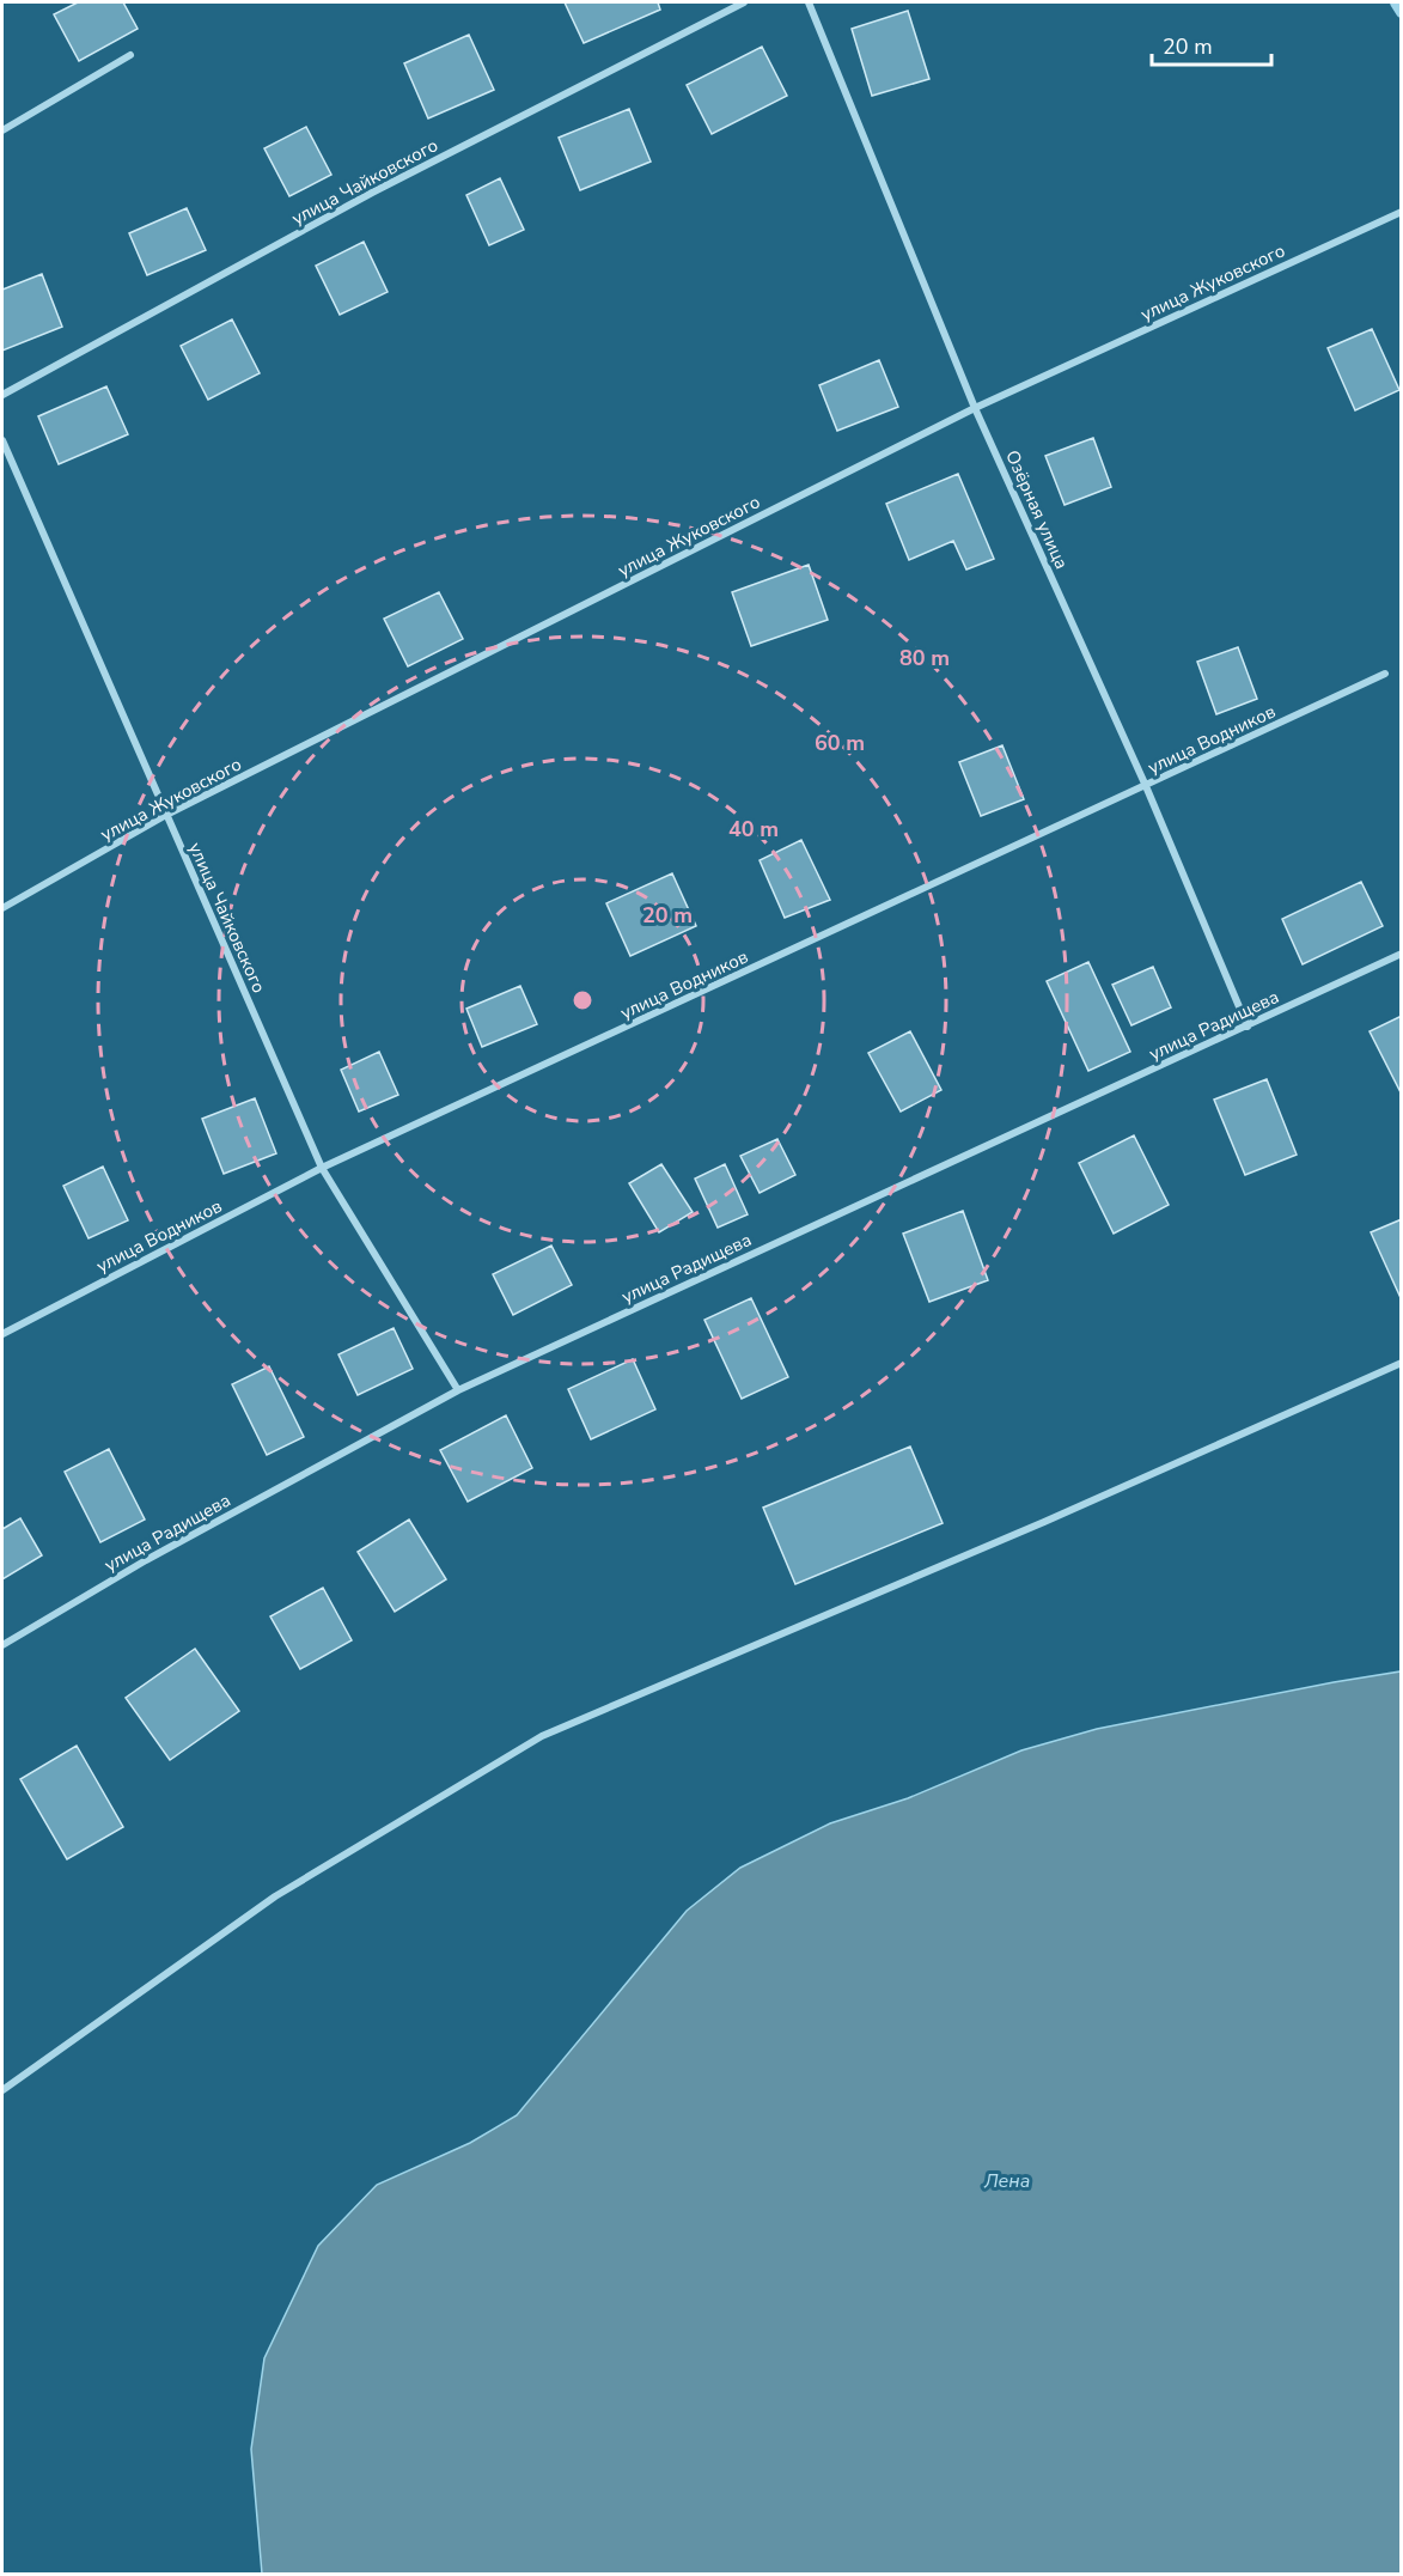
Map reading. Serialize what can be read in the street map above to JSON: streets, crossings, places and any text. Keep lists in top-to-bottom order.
{
  "streets": {
    "street": [
      "улица Чайковского",
      "улица Жуковского",
      "Озёрная улица",
      "улица Водников",
      "улица Радищева"
    ]
  },
  "crossings": [
    ["улица Чайковского", "улица Жуковского"],
    ["улица Чайковского", "улица Водников"],
    ["улица Чайковского", "улица Радищева"],
    ["улица Жуковского", "Озёрная улица"],
    ["Озёрная улица", "улица Водников"],
    ["Озёрная улица", "улица Радищева"]
  ],
  "water": ["Лена"],
  "scale_bar": "20 m",
  "rings": [
    "80 m",
    "60 m",
    "40 m",
    "20 m"
  ]
}
